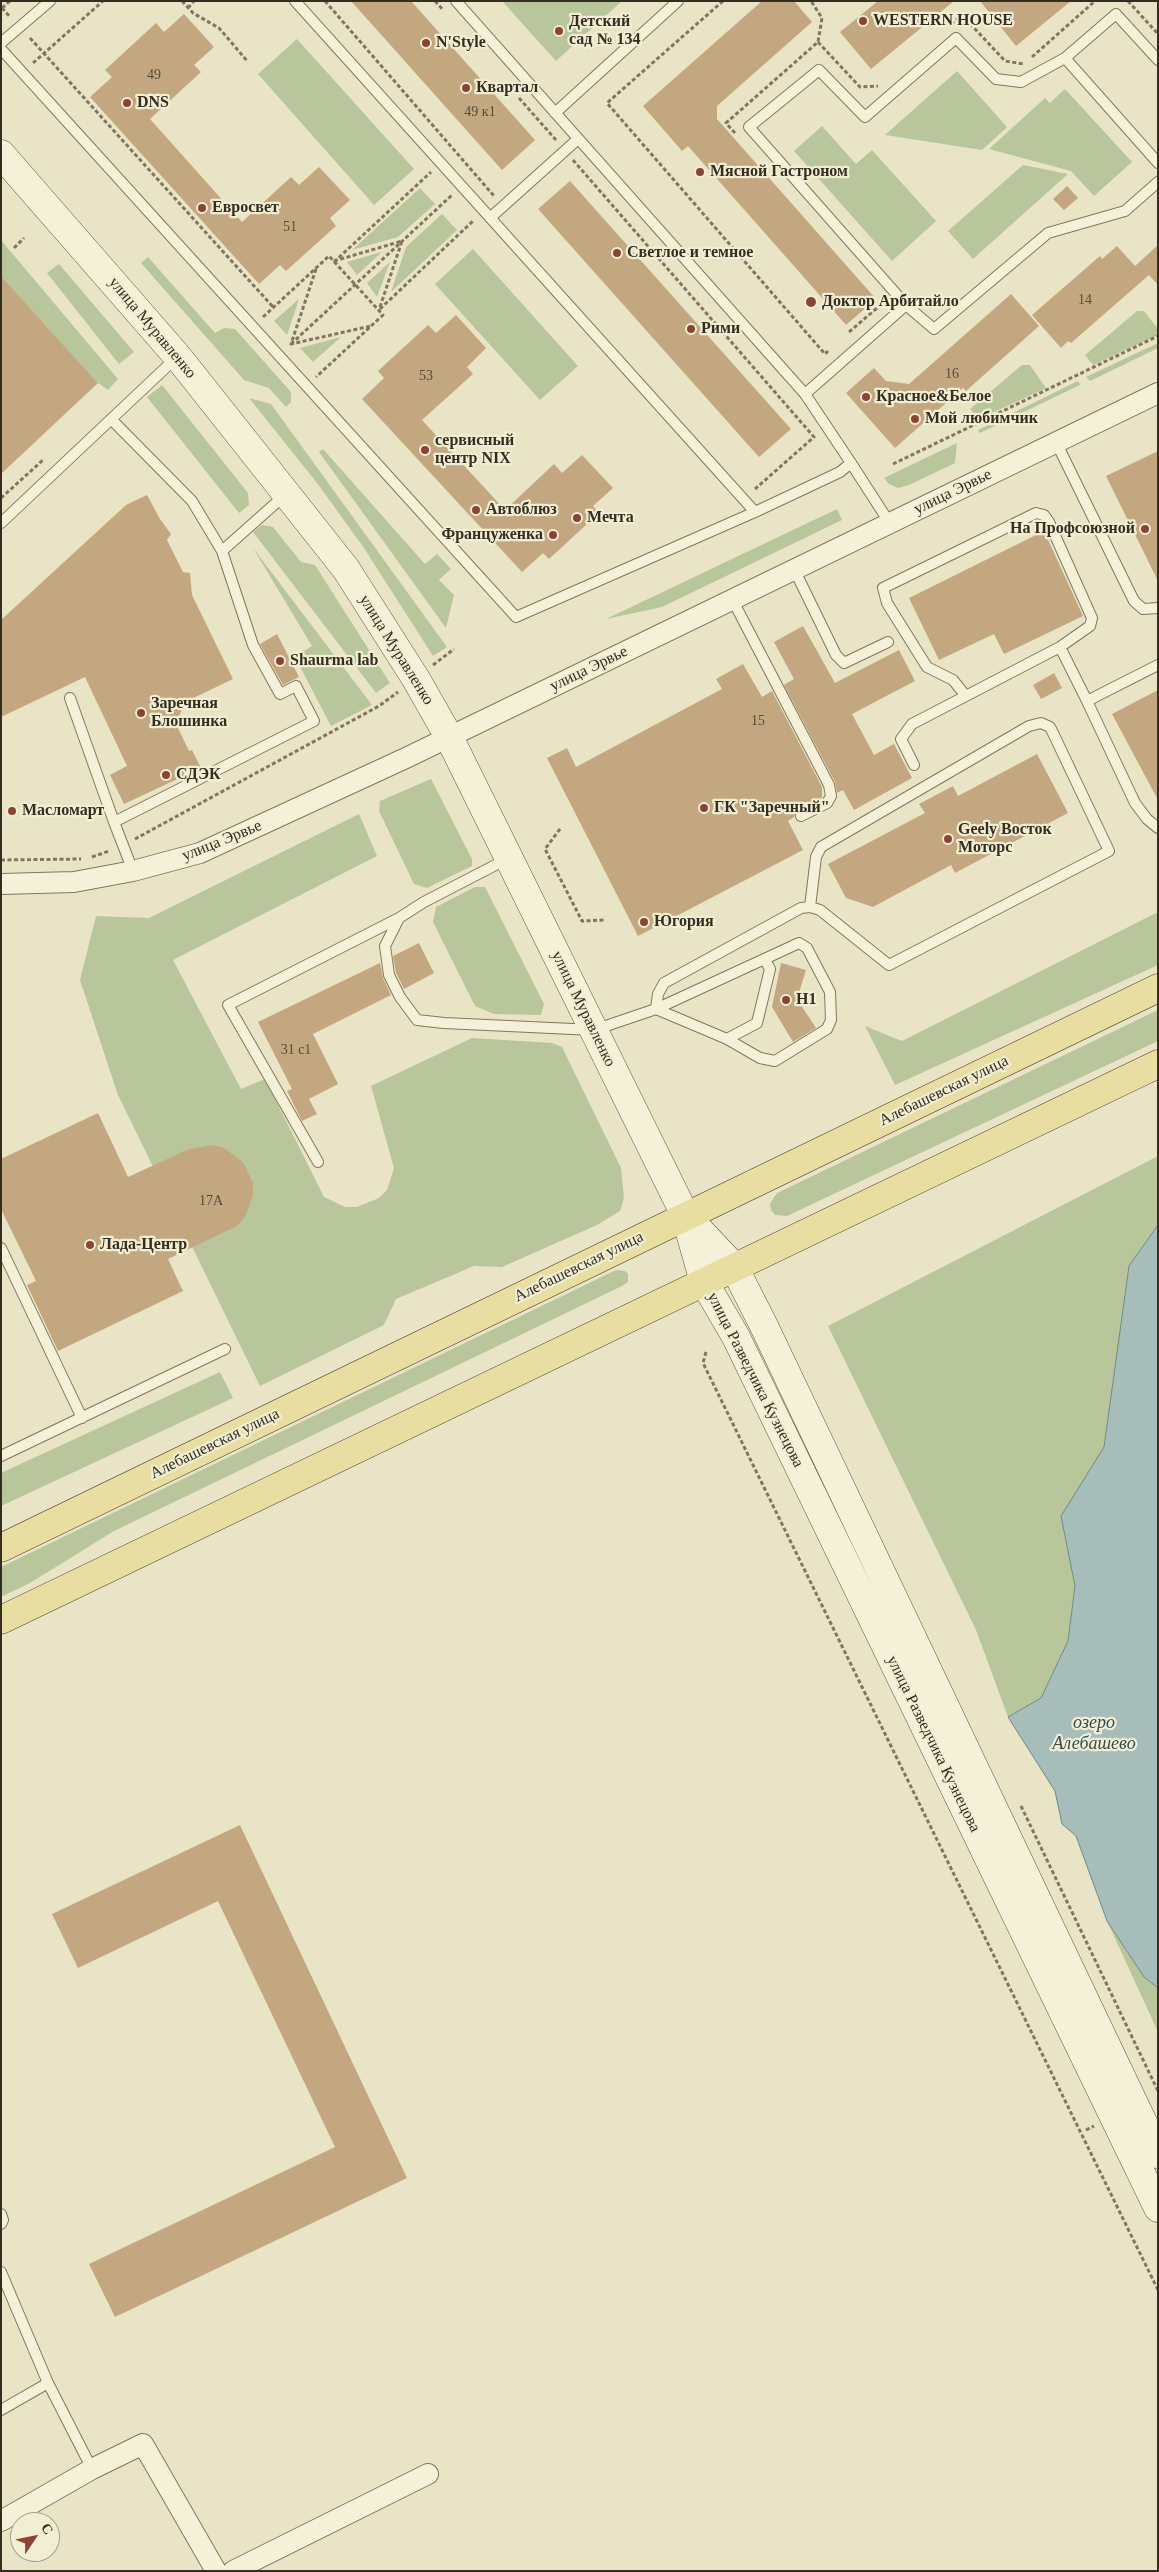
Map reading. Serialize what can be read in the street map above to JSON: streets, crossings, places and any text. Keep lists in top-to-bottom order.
{
  "streets": {
    "main road": ["улица Муравленко", "Алебашевская улица", "улица Разведчика Кузнецова"],
    "street": ["улица Эрвье"]
  },
  "crossings": [
    ["улица Муравленко", "улица Эрвье"],
    ["улица Муравленко", "Алебашевская улица"],
    ["улица Муравленко", "улица Разведчика Кузнецова"],
    ["Алебашевская улица", "улица Разведчика Кузнецова"]
  ],
  "water": ["озеро Алебашево"],
  "places": [
    "WESTERN HOUSE",
    "Детский сад № 134",
    "N'Style",
    "Квартал",
    "DNS",
    "Мясной Гастроном",
    "Евросвет",
    "Светлое и темное",
    "Доктор Арбитайло",
    "Рими",
    "Красное&Белое",
    "Мой любимчик",
    "сервисный центр NIX",
    "Автоблюз",
    "Мечта",
    "На Профсоюзной",
    "Француженка",
    "Shaurma lab",
    "Заречная Блошинка",
    "СДЭК",
    "ГК \"Заречный\"",
    "Масломарт",
    "Geely Восток Моторс",
    "Югория",
    "Н1",
    "Лада-Центр"
  ],
  "house_numbers": [
    "49",
    "49 к1",
    "51",
    "14",
    "16",
    "53",
    "15",
    "31 с1",
    "17А"
  ],
  "north": "top right"
}
